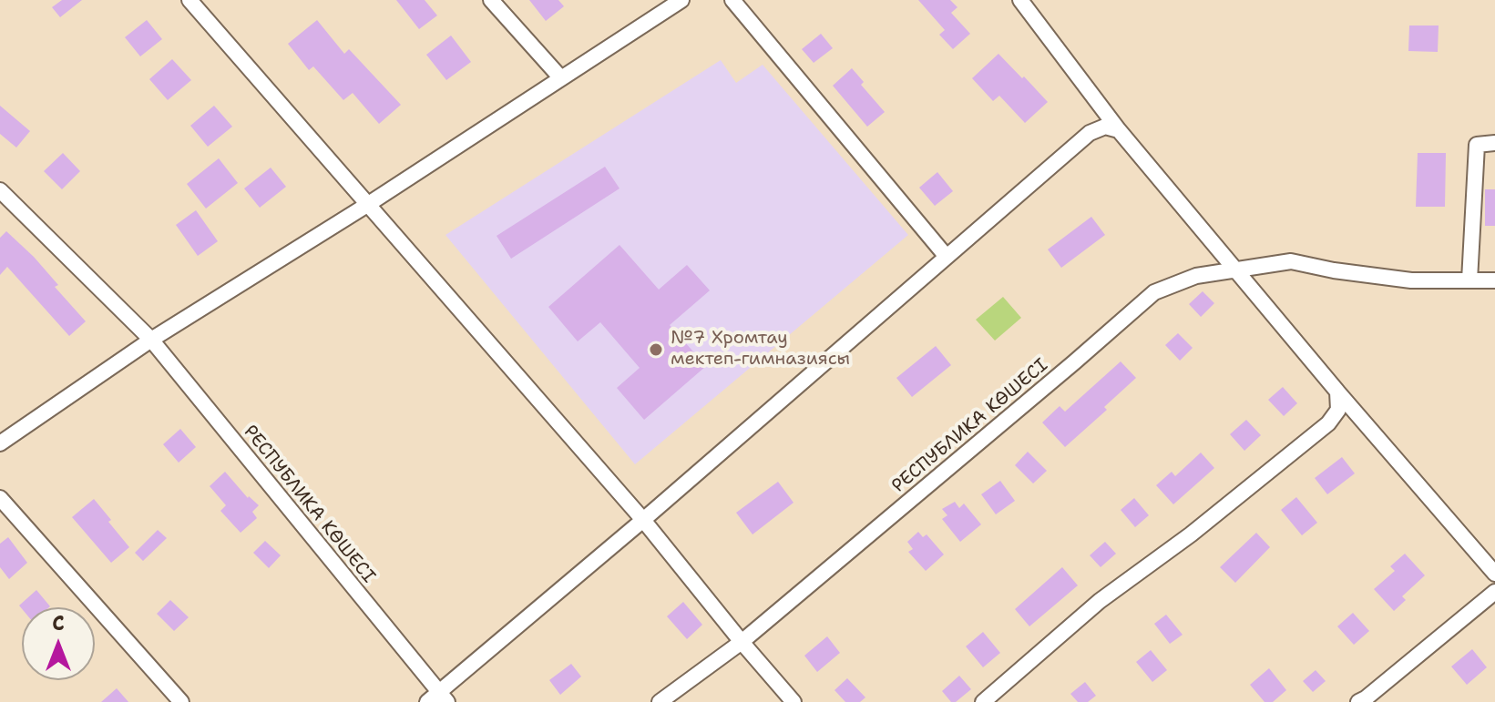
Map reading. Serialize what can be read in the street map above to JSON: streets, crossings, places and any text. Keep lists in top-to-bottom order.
{
  "streets": {
    "street": ["РЕСПУБЛИКА КӨШЕСІ"]
  },
  "places": ["№7 Хромтау мектеп-гимназиясы"],
  "north": "top"
}
